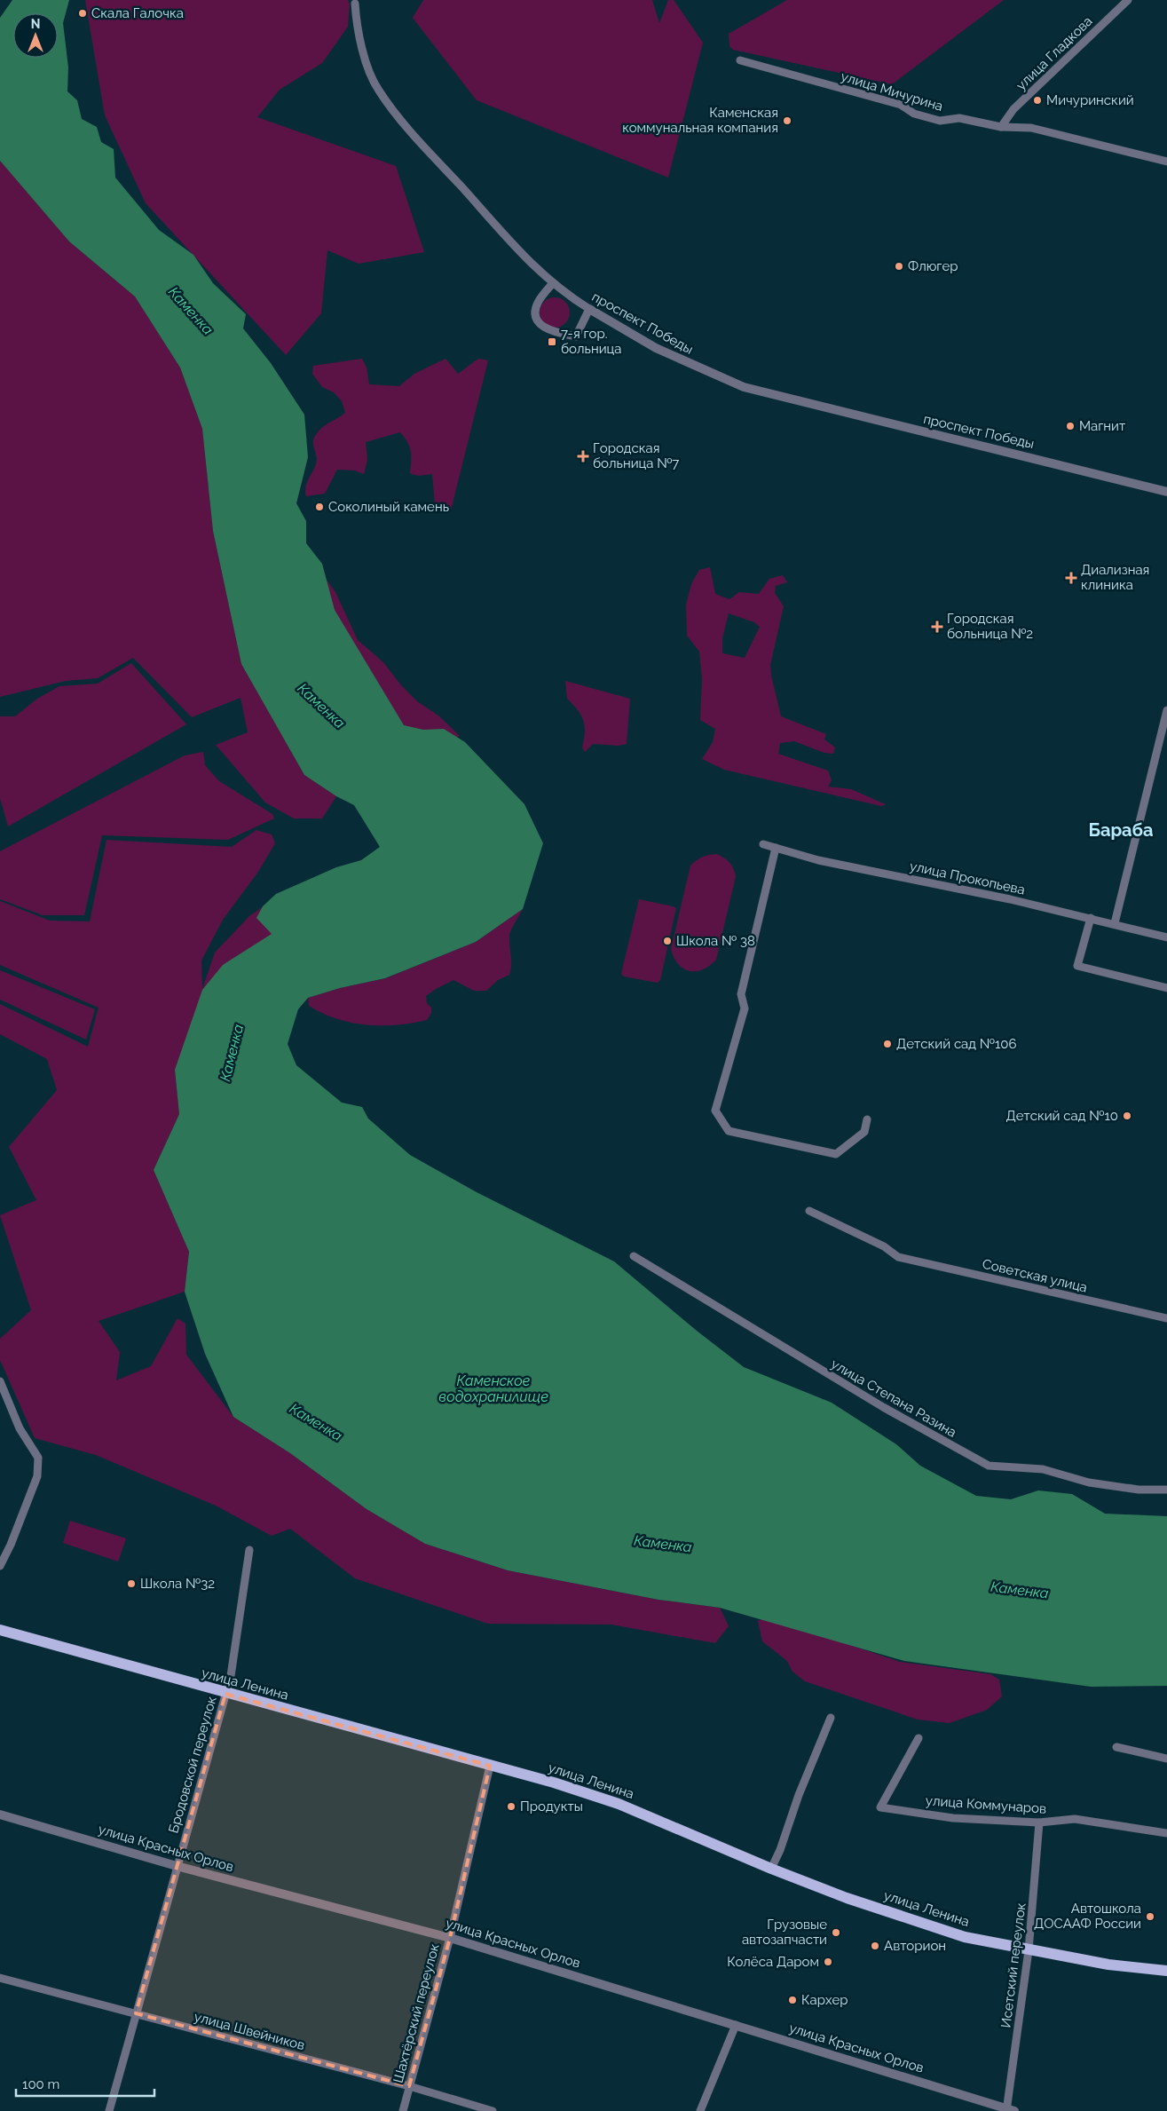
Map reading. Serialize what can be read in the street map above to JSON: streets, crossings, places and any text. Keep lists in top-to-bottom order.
{
  "streets": {
    "main road": ["улица Ленина"],
    "street": [
      "улица Гладкова",
      "улица Мичурина",
      "проспект Победы",
      "улица Прокопьева",
      "Советская улица",
      "улица Степана Разина",
      "Бродовской переулок",
      "улица Коммунаров",
      "улица Красных Орлов",
      "Исетский переулок",
      "Шахтёрский переулок",
      "улица Швейников"
    ]
  },
  "crossings": [
    ["улица Гладкова", "улица Мичурина"],
    ["улица Ленина", "Бродовской переулок"],
    ["улица Ленина", "Исетский переулок"],
    ["улица Ленина", "Шахтёрский переулок"],
    ["Бродовской переулок", "улица Красных Орлов"],
    ["Бродовской переулок", "улица Швейников"],
    ["улица Коммунаров", "Исетский переулок"],
    ["улица Красных Орлов", "Исетский переулок"],
    ["улица Красных Орлов", "Шахтёрский переулок"],
    ["Шахтёрский переулок", "улица Швейников"]
  ],
  "districts": ["Бараба"],
  "water": ["Каменка", "Каменское водохранилище"],
  "places": {
    "other": [
      "Скала Галочка",
      "Мичуринский",
      "Каменская коммунальная компания",
      "Флюгер",
      "Магнит",
      "Соколиный камень",
      "Школа № 38",
      "Детский сад №106",
      "Детский сад №10",
      "Школа №32",
      "Продукты",
      "Автошкола ДОСААФ России",
      "Грузовые автозапчасти",
      "Авторион",
      "Колёса Даром",
      "Кархер"
    ],
    "transit": ["7-я гор. больница"],
    "health": ["Городская больница №7", "Диализная клиника", "Городская больница №2"]
  },
  "scale_bar": "100 m",
  "north": "top"
}
